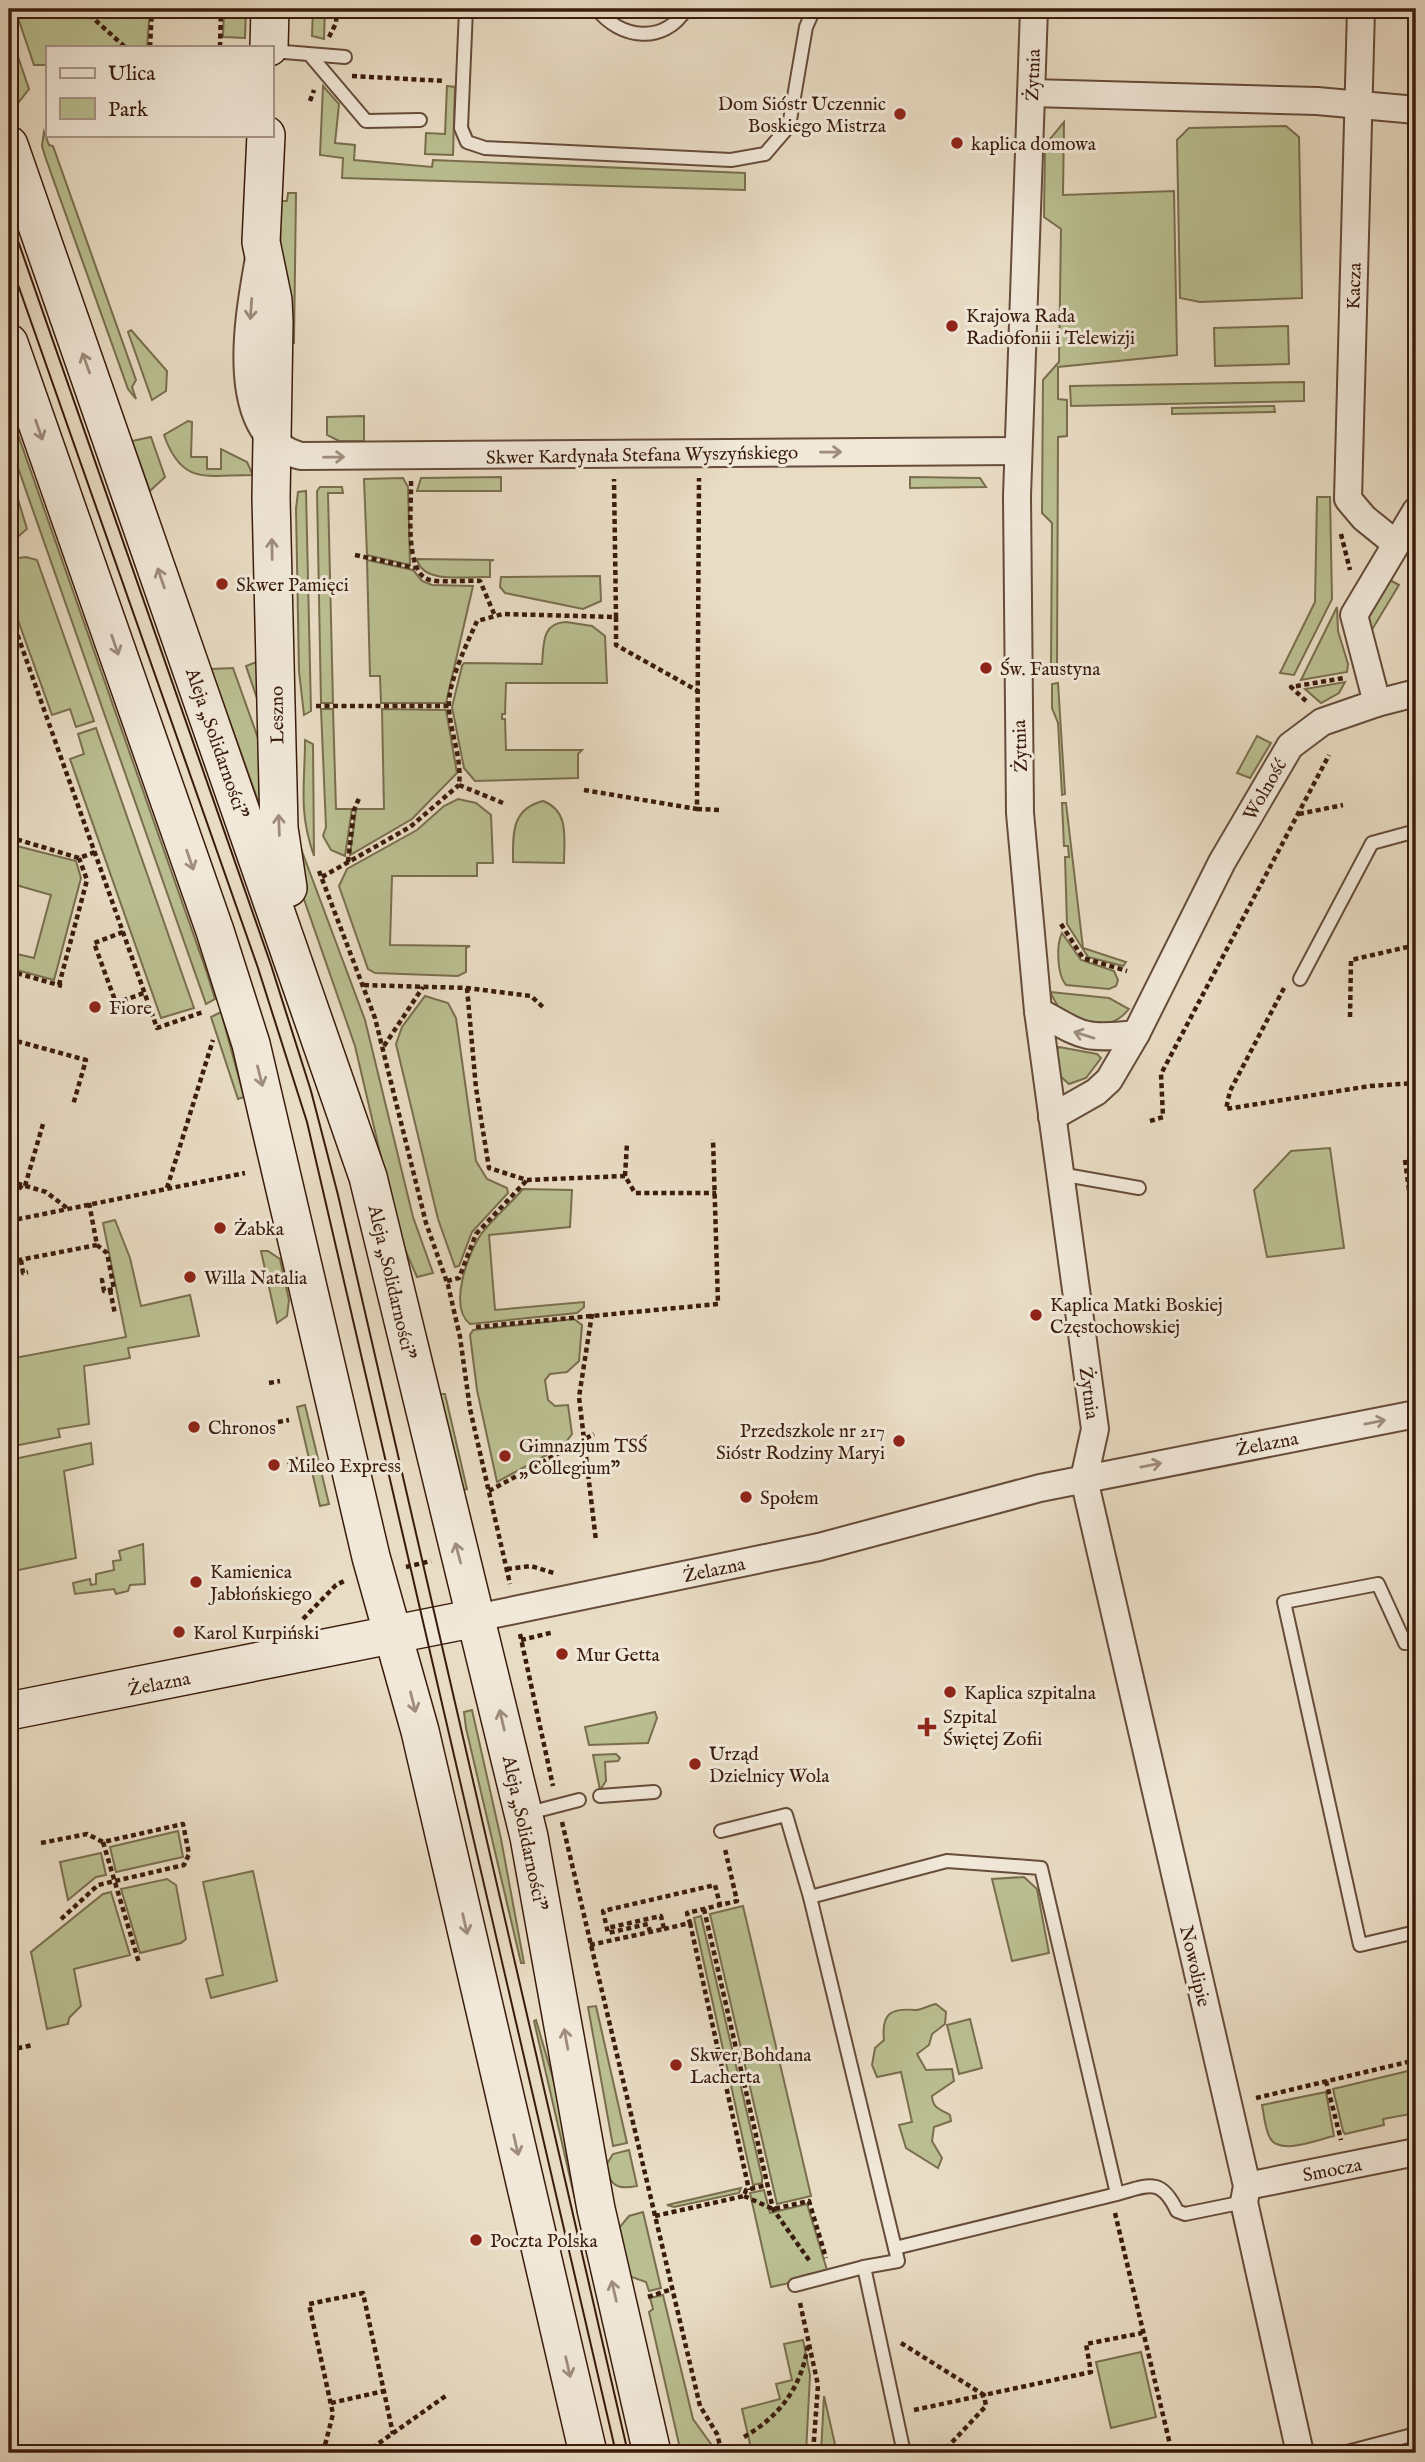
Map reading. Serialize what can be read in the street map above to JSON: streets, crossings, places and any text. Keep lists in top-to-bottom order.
{
  "streets": {
    "main road": ["Leszno", "Aleja „Solidarności”", "Żelazna"],
    "street": [
      "Żytnia",
      "Kacza",
      "Skwer Kardynała Stefana Wyszyńskiego",
      "Wolność",
      "Nowolipie",
      "Smocza"
    ]
  },
  "crossings": [
    ["Żytnia", "Skwer Kardynała Stefana Wyszyńskiego"],
    ["Żytnia", "Wolność"],
    ["Żytnia", "Żelazna"],
    ["Żytnia", "Nowolipie"],
    ["Skwer Kardynała Stefana Wyszyńskiego", "Leszno"],
    ["Leszno", "Aleja „Solidarności”"],
    ["Aleja „Solidarności”", "Żelazna"],
    ["Żelazna", "Nowolipie"],
    ["Nowolipie", "Smocza"]
  ],
  "one_way": ["Skwer Kardynała Stefana Wyszyńskiego"],
  "places": {
    "other": [
      "Dom Sióstr Uczennic Boskiego Mistrza",
      "kaplica domowa",
      "Krajowa Rada Radiofonii i Telewizji",
      "Skwer Pamięci",
      "Św. Faustyna",
      "Fiore",
      "Żabka",
      "Willa Natalia",
      "Kaplica Matki Boskiej Częstochowskiej",
      "Chronos",
      "Przedszkole nr 217 Sióstr Rodziny Maryi",
      "Gimnazjum TSŚ „Collegium”",
      "Mileo Express",
      "Społem",
      "Kamienica Jabłońskiego",
      "Karol Kurpiński",
      "Mur Getta",
      "Kaplica szpitalna",
      "Urząd Dzielnicy Wola",
      "Skwer Bohdana Lacherta",
      "Poczta Polska"
    ],
    "health": ["Szpital Świętej Zofii"]
  },
  "legend": ["Ulica", "Park"]
}
